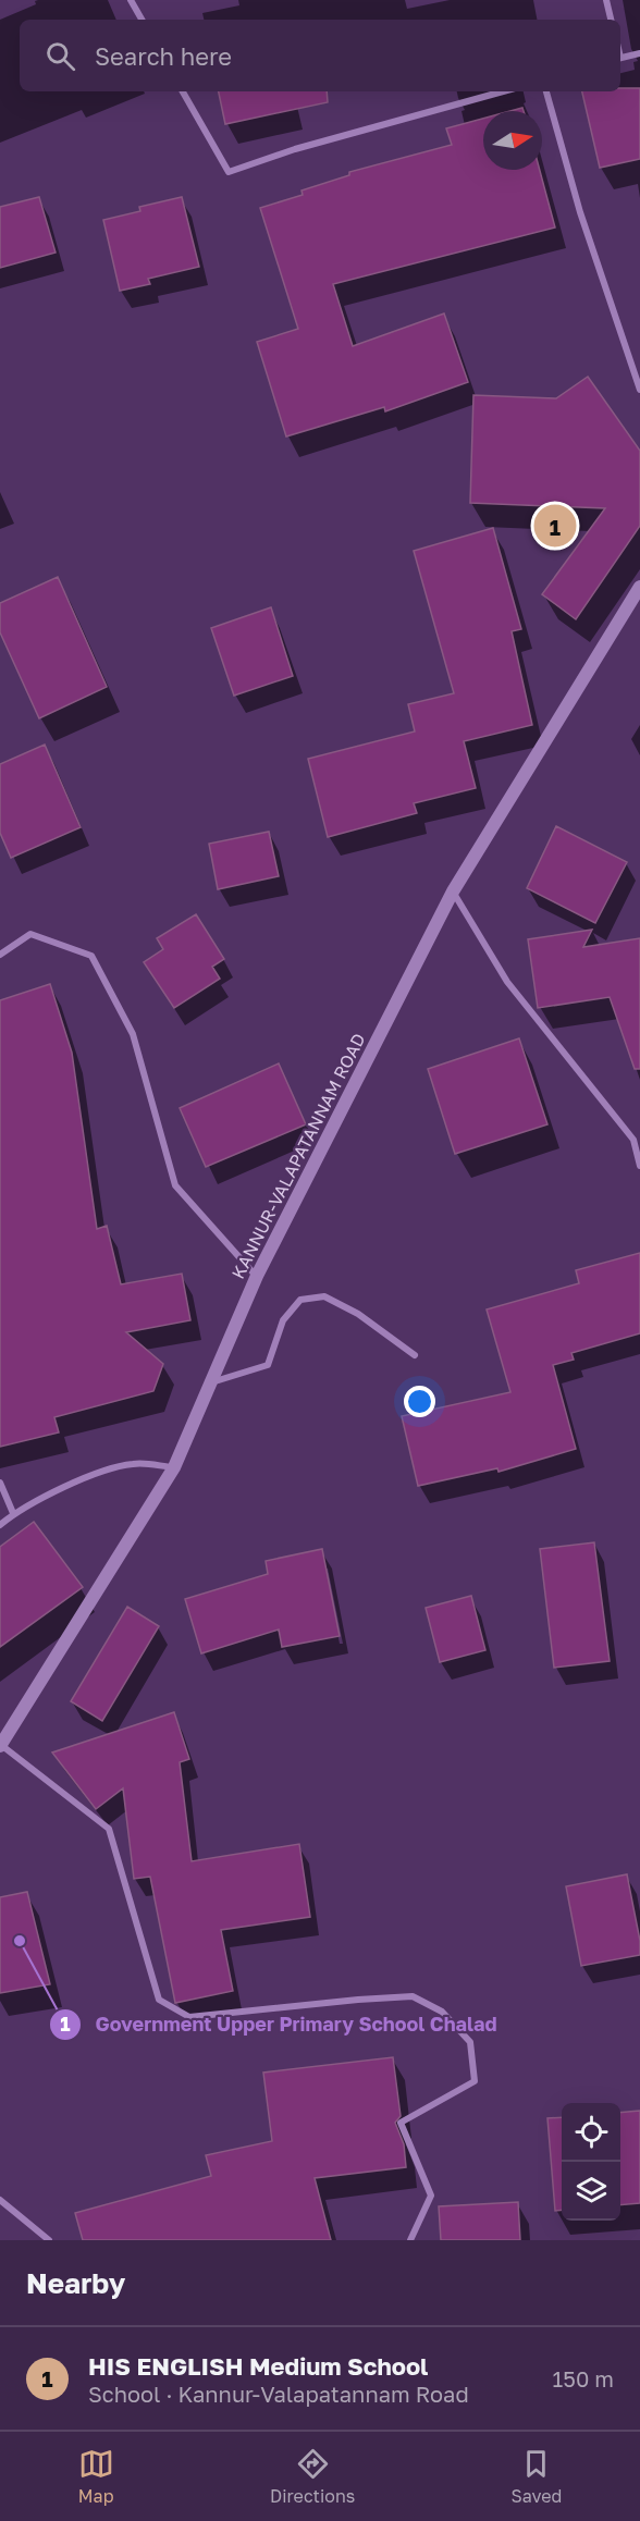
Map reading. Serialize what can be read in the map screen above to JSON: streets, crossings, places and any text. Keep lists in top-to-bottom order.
{
  "streets": {
    "main road": ["KANNUR-VALAPATANNAM ROAD"]
  },
  "places": ["Government Upper Primary School Chalad"],
  "north": "right",
  "page": {
    "search": "Search here",
    "pins": "1",
    "heading": "Nearby",
    "list": [
      {
        "mark": "1",
        "name": "HIS ENGLISH Medium School",
        "note": "School · Kannur-Valapatannam Road",
        "value": "150 m"
      }
    ],
    "nav": ["Map", "Directions", "Saved"]
  }
}
